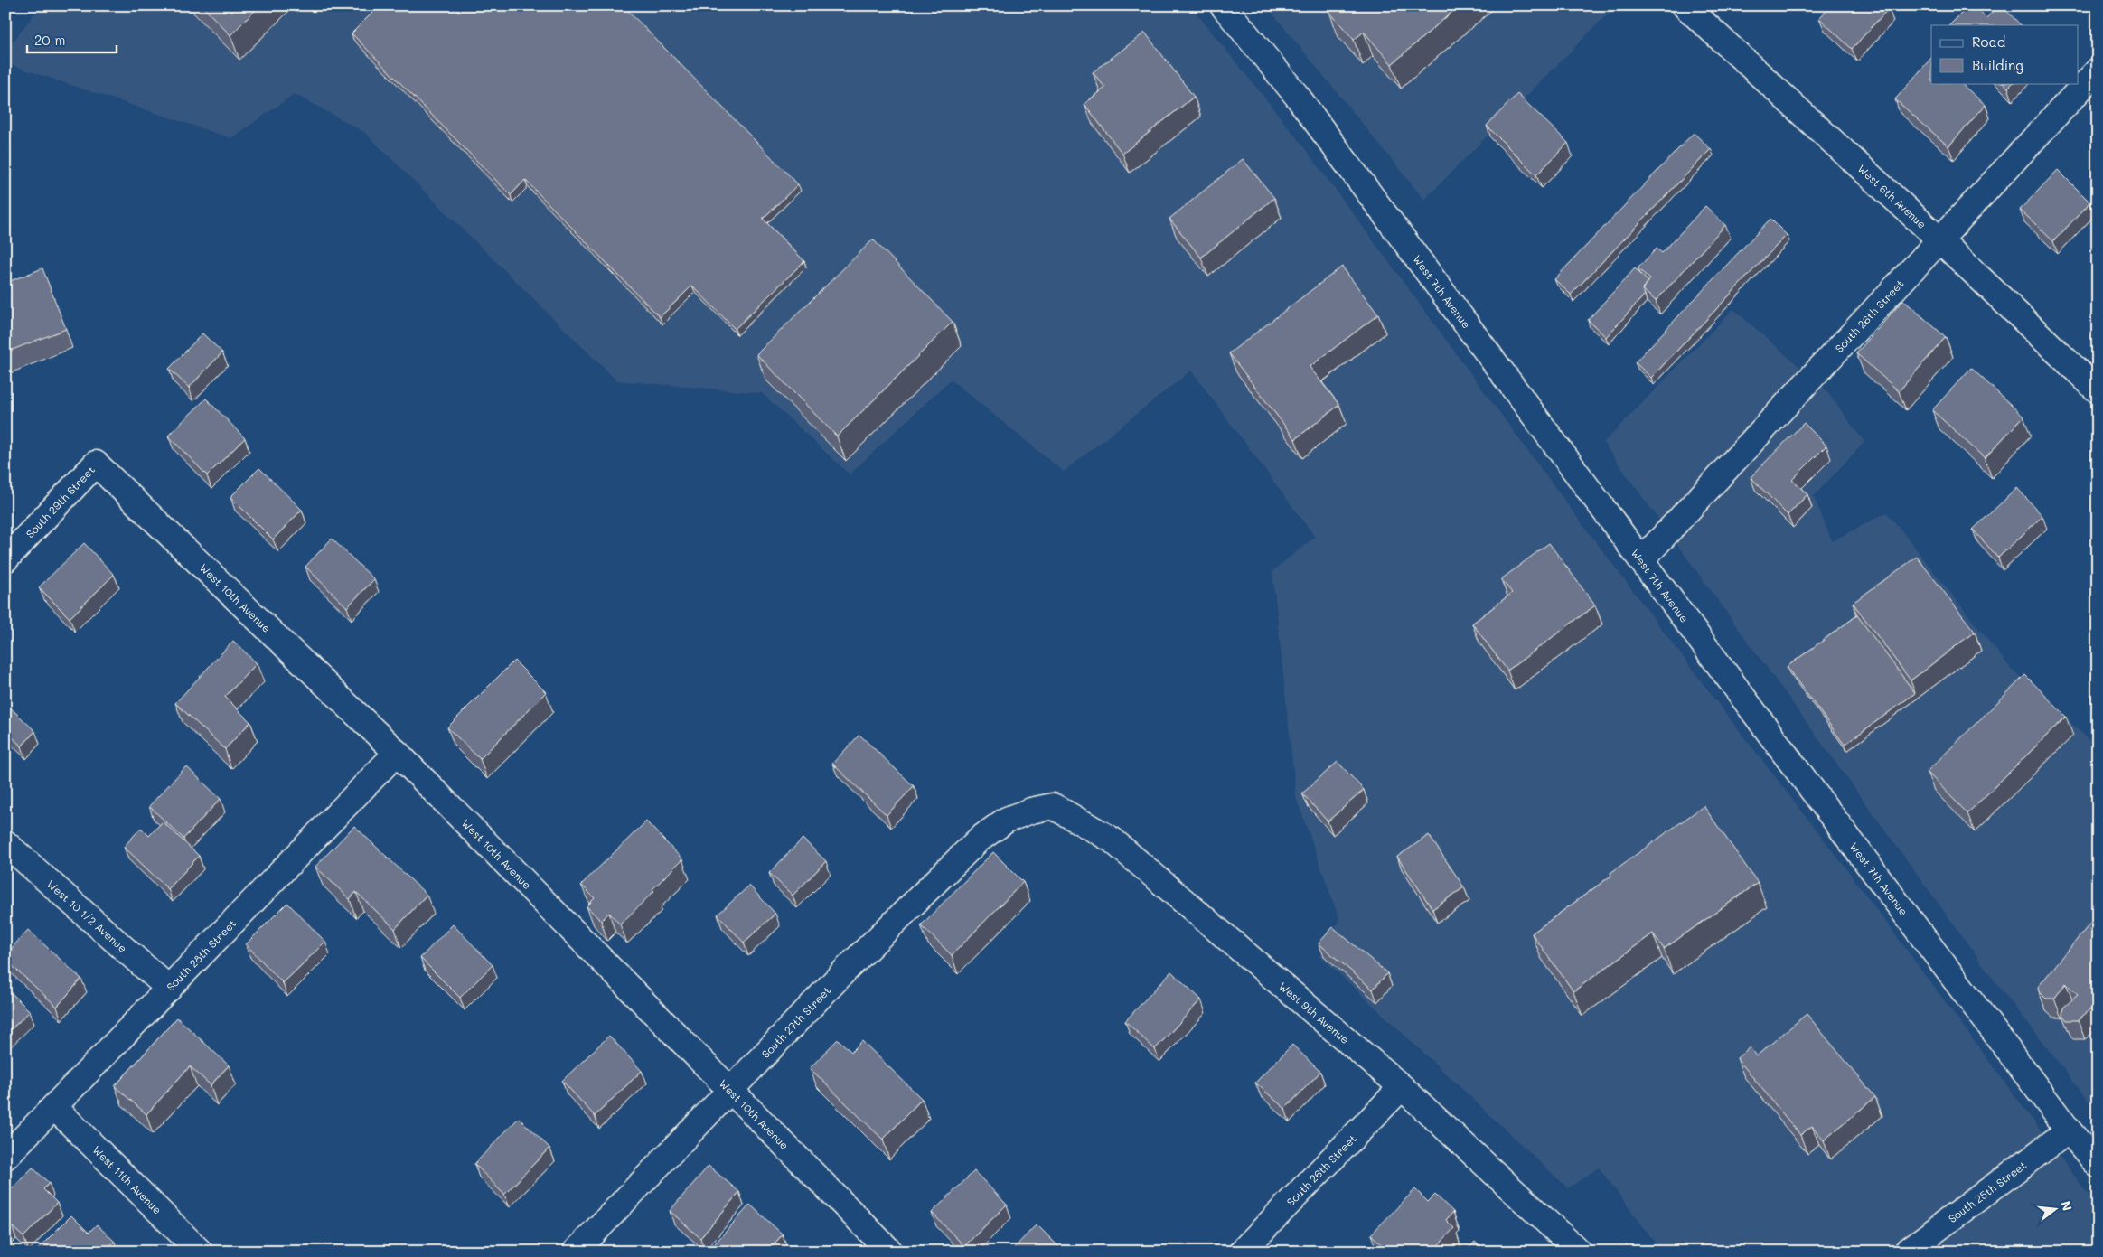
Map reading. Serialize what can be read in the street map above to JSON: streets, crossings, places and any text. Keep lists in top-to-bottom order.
{
  "streets": {
    "street": [
      "West 6th Avenue",
      "West 7th Avenue",
      "South 26th Street",
      "South 29th Street",
      "West 10th Avenue",
      "West 10 1/2 Avenue",
      "South 28th Street",
      "West 9th Avenue",
      "South 27th Street",
      "West 11th Avenue",
      "South 25th Street"
    ]
  },
  "crossings": [
    ["West 6th Avenue", "South 26th Street"],
    ["West 7th Avenue", "South 26th Street"],
    ["West 7th Avenue", "South 25th Street"],
    ["South 26th Street", "West 9th Avenue"],
    ["South 29th Street", "West 10th Avenue"],
    ["West 10th Avenue", "South 28th Street"],
    ["West 10th Avenue", "South 27th Street"],
    ["West 10 1/2 Avenue", "South 28th Street"],
    ["South 28th Street", "West 11th Avenue"],
    ["West 9th Avenue", "South 27th Street"]
  ],
  "legend": ["Road", "Building"],
  "scale_bar": "20 m",
  "north": "right"
}
